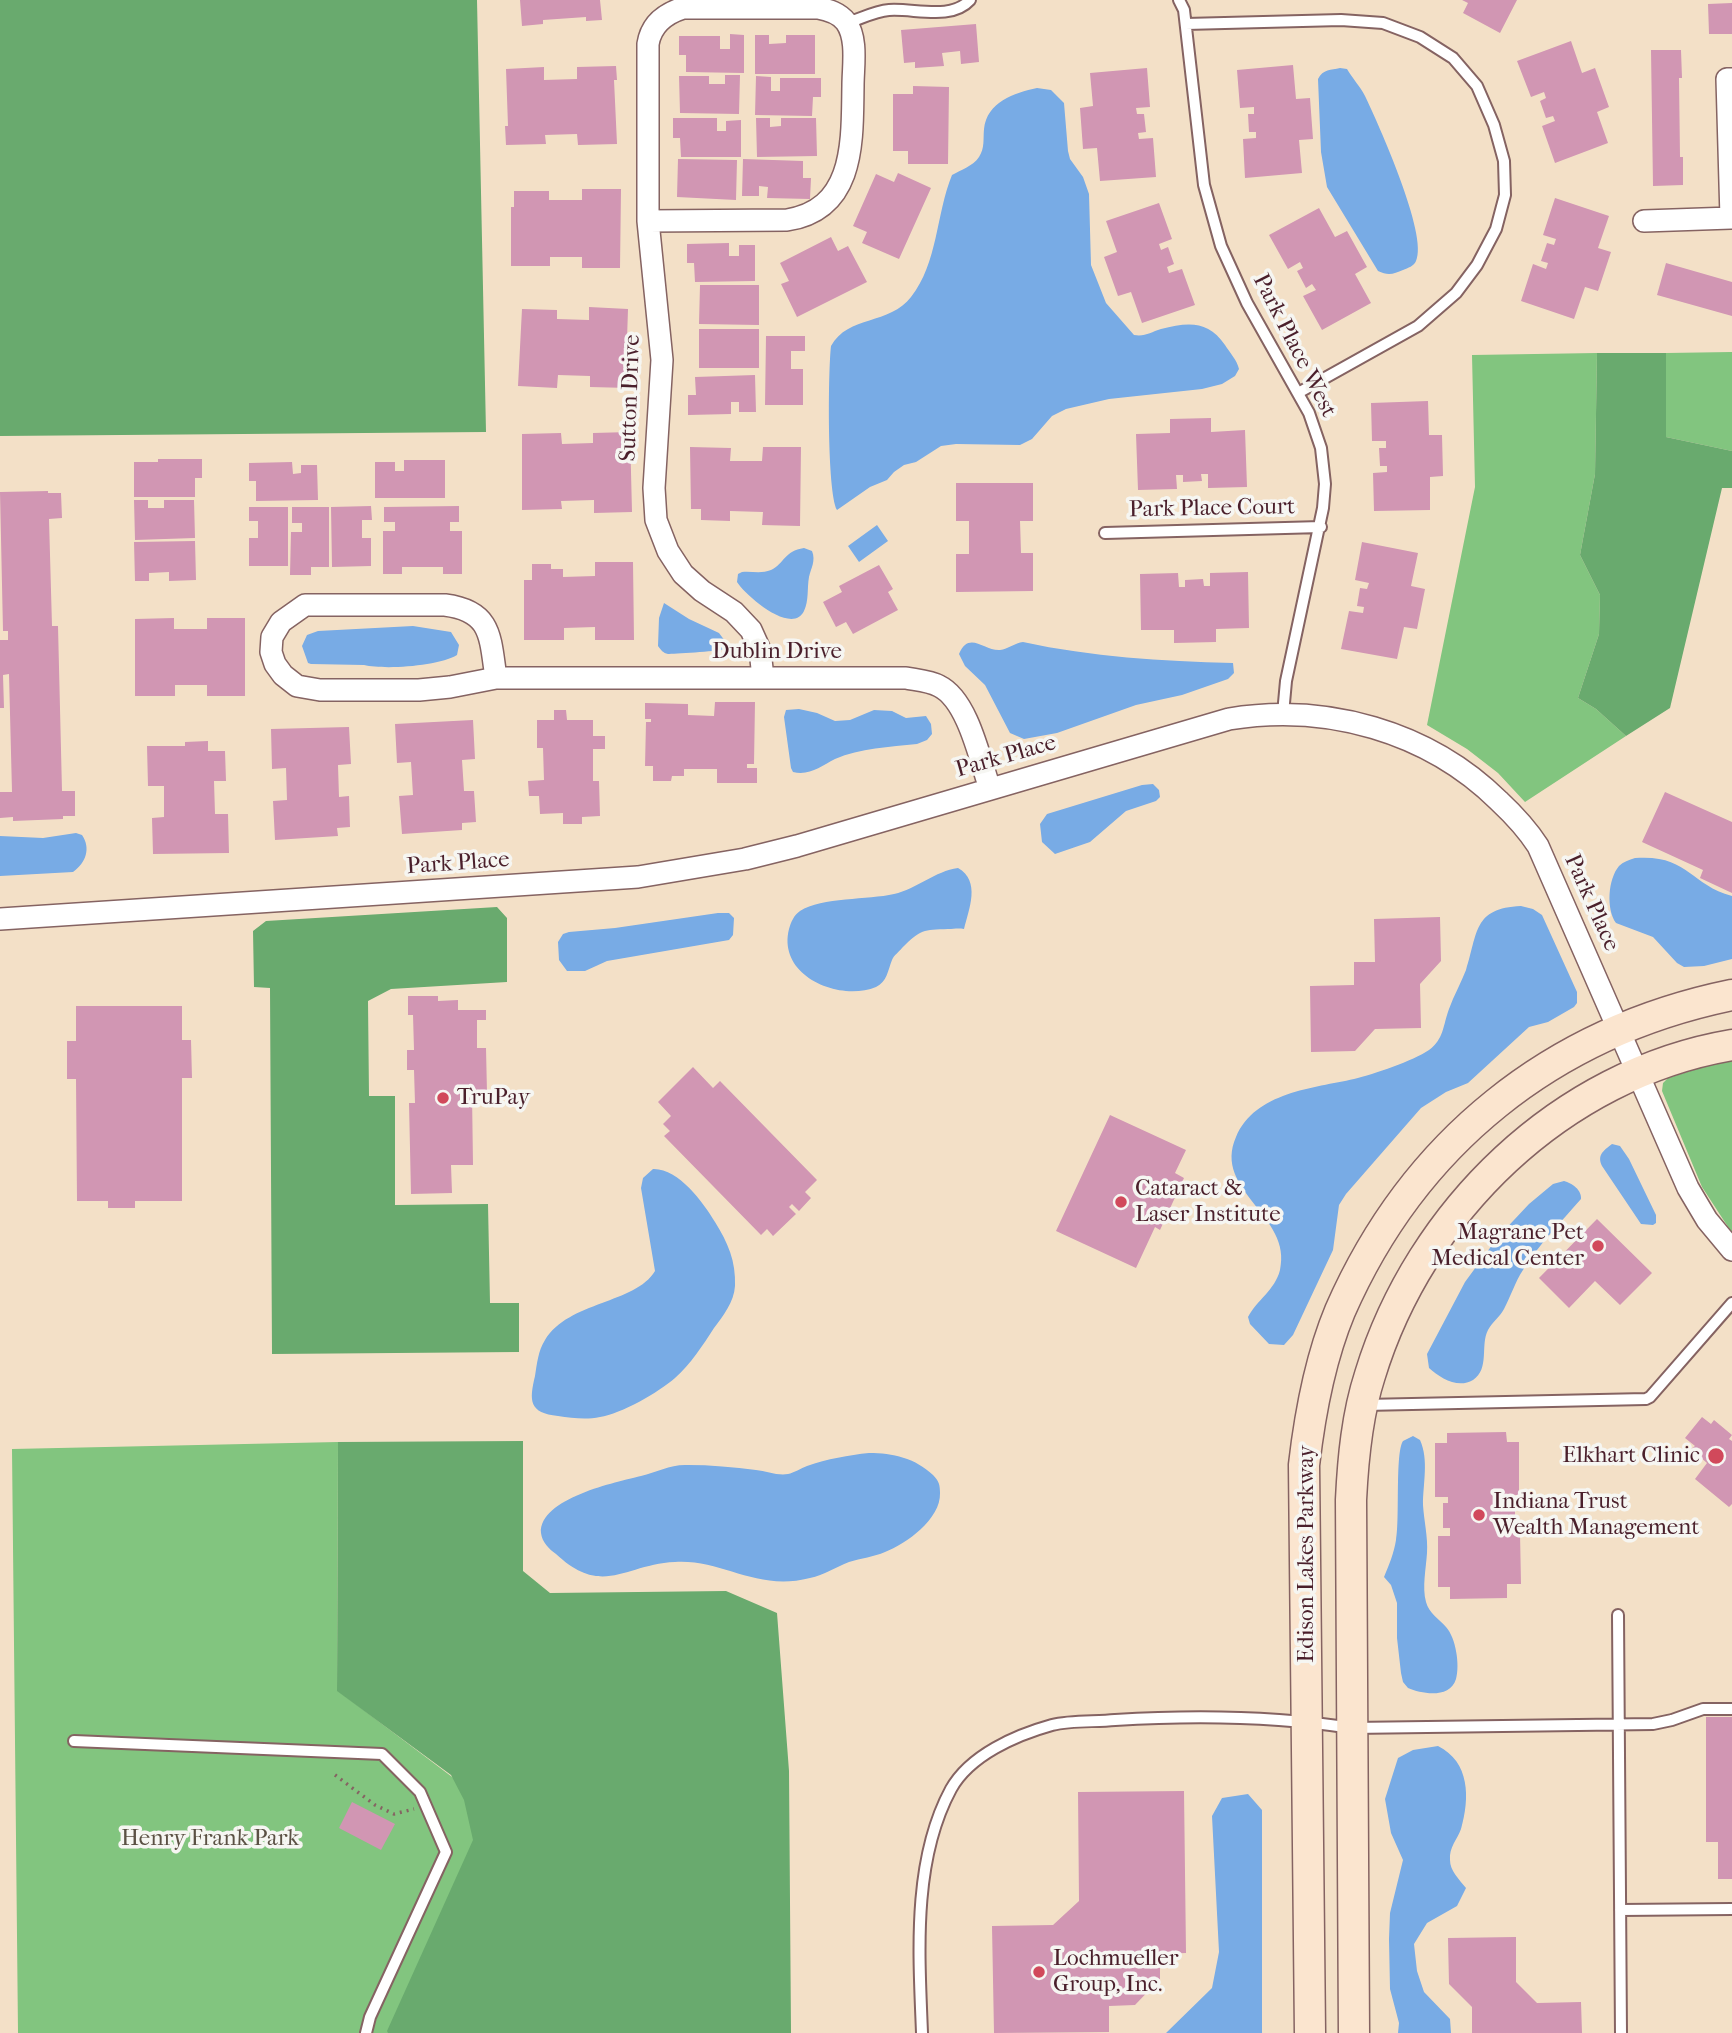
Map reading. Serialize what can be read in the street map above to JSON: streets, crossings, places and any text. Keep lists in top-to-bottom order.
{
  "streets": {
    "street": [
      "Sutton Drive",
      "Dublin Drive",
      "Park Place",
      "Edison Lakes Parkway"
    ],
    "lane": ["Park Place West", "Park Place Court"]
  },
  "crossings": [
    ["Park Place West", "Park Place Court"],
    ["Park Place West", "Park Place"],
    ["Sutton Drive", "Dublin Drive"],
    ["Dublin Drive", "Park Place"],
    ["Park Place", "Edison Lakes Parkway"]
  ],
  "parks": ["Henry Frank Park"],
  "places": [
    "TruPay",
    "Cataract & Laser Institute",
    "Magrane Pet Medical Center",
    "Elkhart Clinic",
    "Indiana Trust Wealth Management",
    "Lochmueller Group, Inc."
  ]
}
